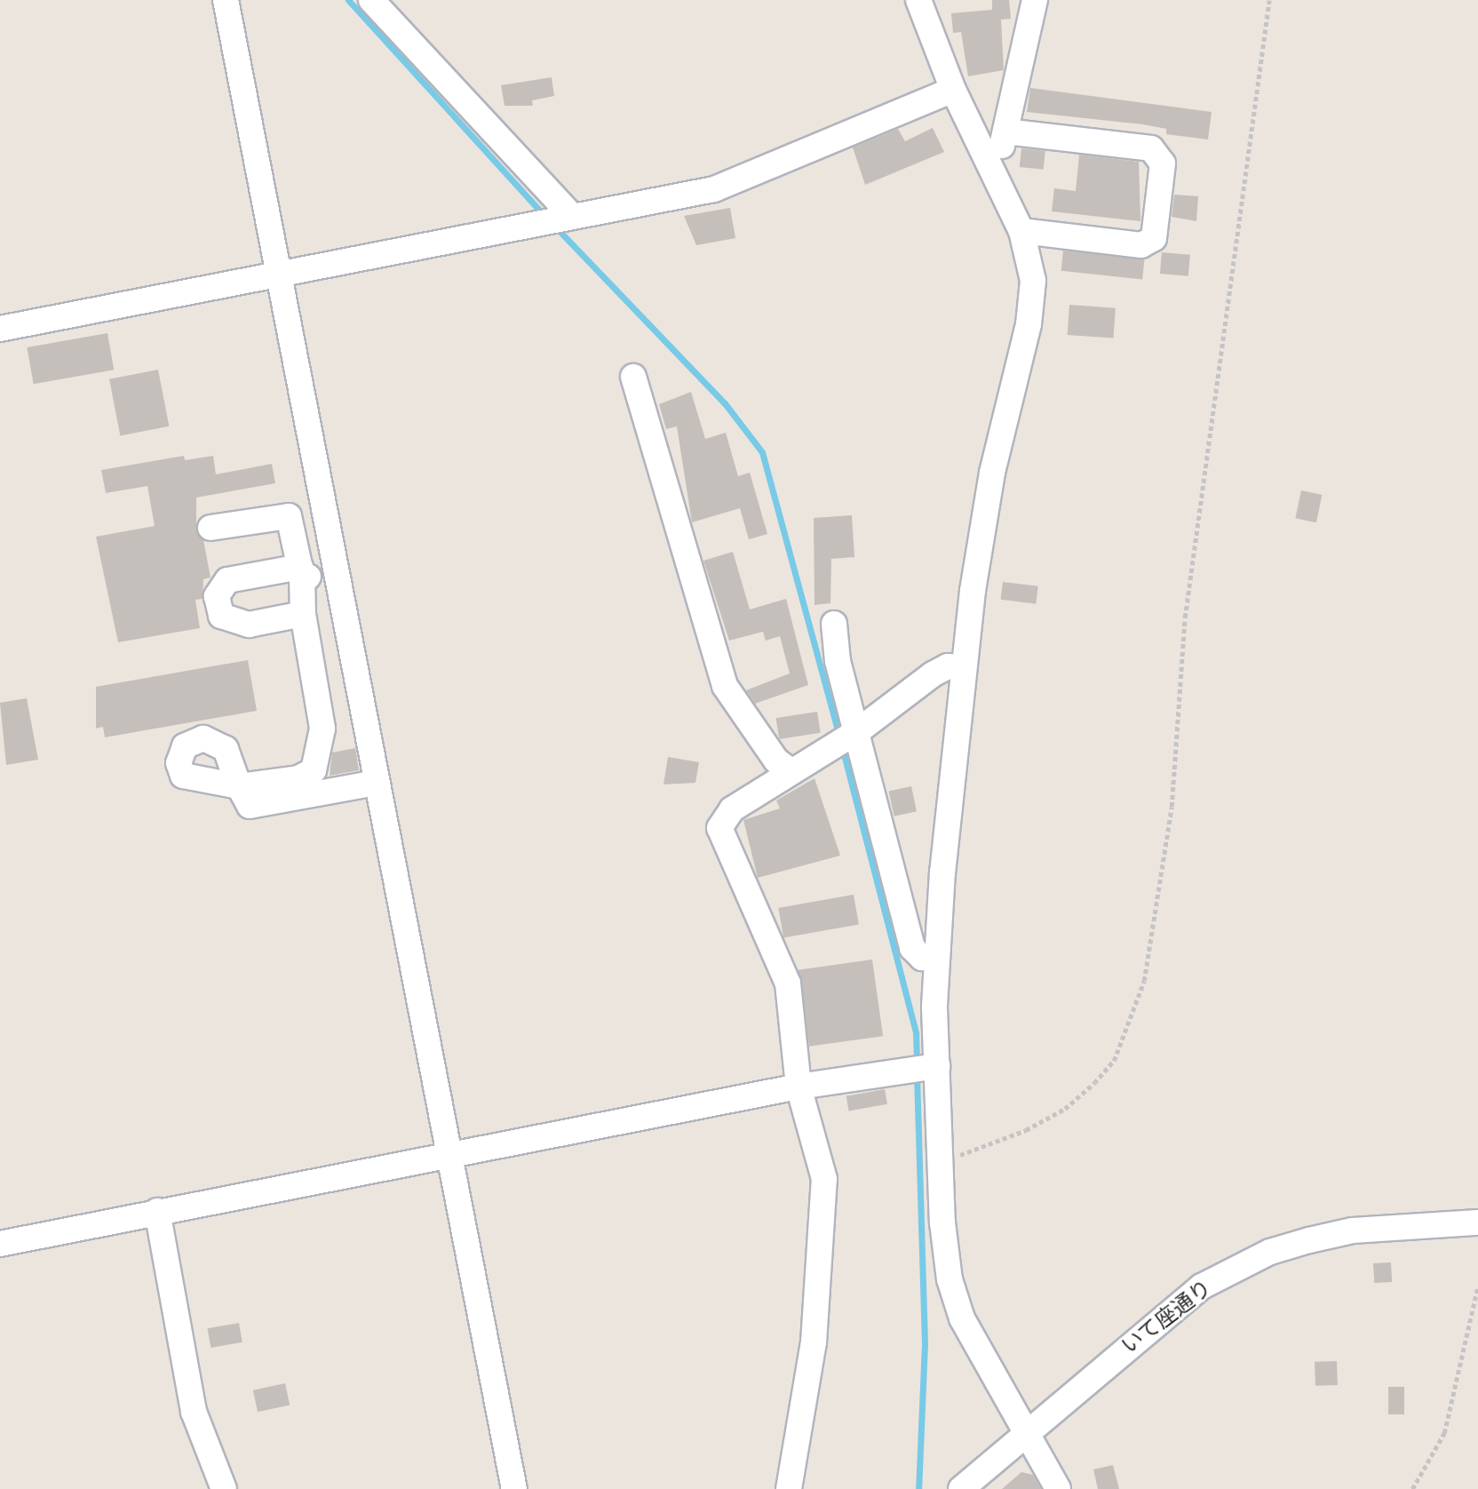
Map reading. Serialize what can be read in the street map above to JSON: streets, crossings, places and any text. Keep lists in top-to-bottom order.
{
  "streets": {
    "street": ["いて座通り"]
  }
}
